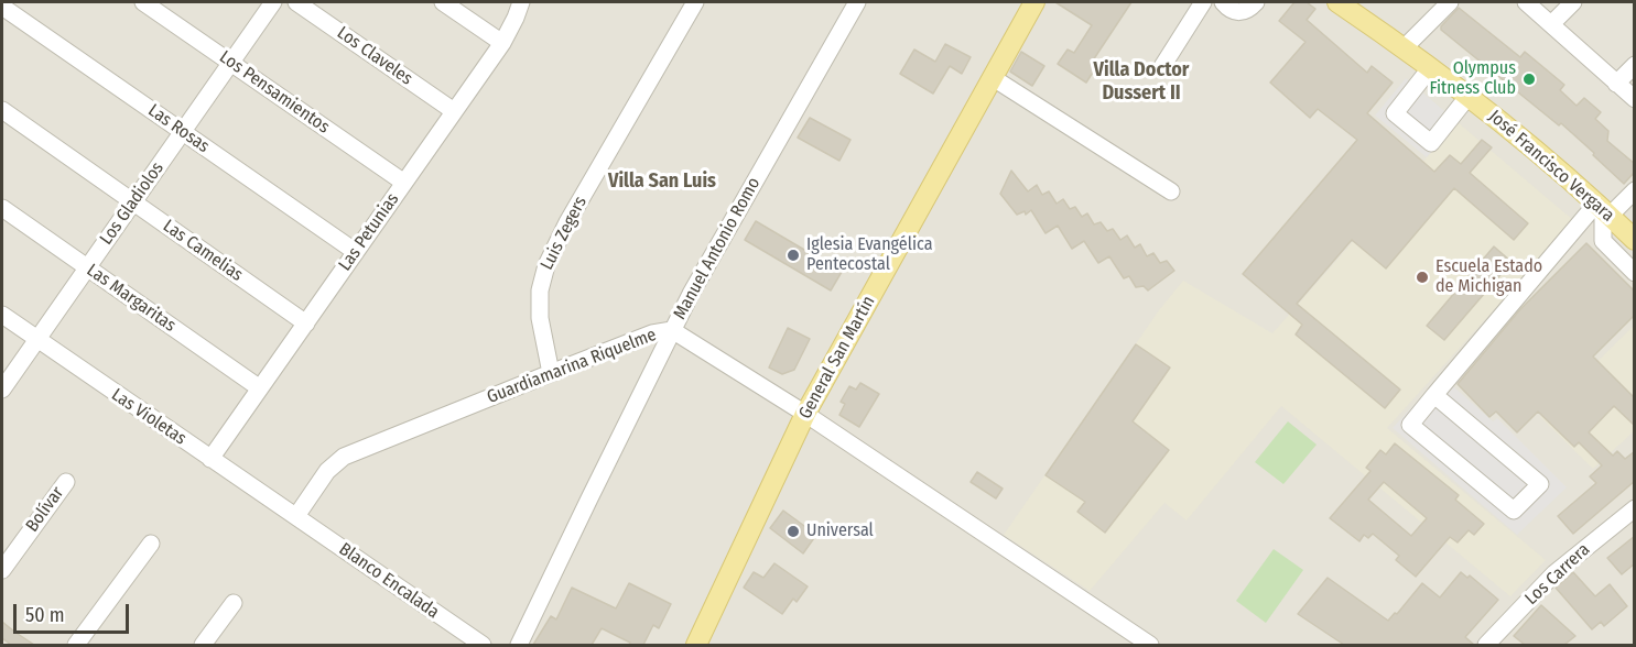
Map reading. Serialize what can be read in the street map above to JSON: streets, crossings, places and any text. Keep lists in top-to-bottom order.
{
  "streets": {
    "main road": ["José Francisco Vergara", "General San Martín"],
    "street": [
      "Los Claveles",
      "Los Pensamientos",
      "Las Rosas",
      "Los Gladiolos",
      "Las Petunias",
      "Luis Zegers",
      "Manuel Antonio Romo",
      "Las Camelias",
      "Las Margaritas",
      "Guardiamarina Riquelme",
      "Las Violetas",
      "Bolívar",
      "Los Carrera",
      "Blanco Encalada"
    ]
  },
  "crossings": [
    ["Los Claveles", "Las Petunias"],
    ["Los Pensamientos", "Los Gladiolos"],
    ["Los Pensamientos", "Las Petunias"],
    ["Las Rosas", "Los Gladiolos"],
    ["Las Rosas", "Las Petunias"],
    ["Los Gladiolos", "Las Camelias"],
    ["Los Gladiolos", "Las Margaritas"],
    ["Los Gladiolos", "Las Violetas"],
    ["Las Petunias", "Las Camelias"],
    ["Las Petunias", "Las Margaritas"],
    ["Las Petunias", "Las Violetas"],
    ["Luis Zegers", "Guardiamarina Riquelme"],
    ["Manuel Antonio Romo", "Guardiamarina Riquelme"],
    ["General San Martín", "Guardiamarina Riquelme"],
    ["Guardiamarina Riquelme", "Las Violetas"],
    ["Guardiamarina Riquelme", "Blanco Encalada"],
    ["Las Violetas", "Blanco Encalada"]
  ],
  "districts": ["Villa Doctor Dussert II", "Villa San Luis"],
  "places": [
    "Olympus Fitness Club",
    "Iglesia Evangélica Pentecostal",
    "Escuela Estado de Michigan",
    "Universal"
  ],
  "scale_bar": "50 m"
}
